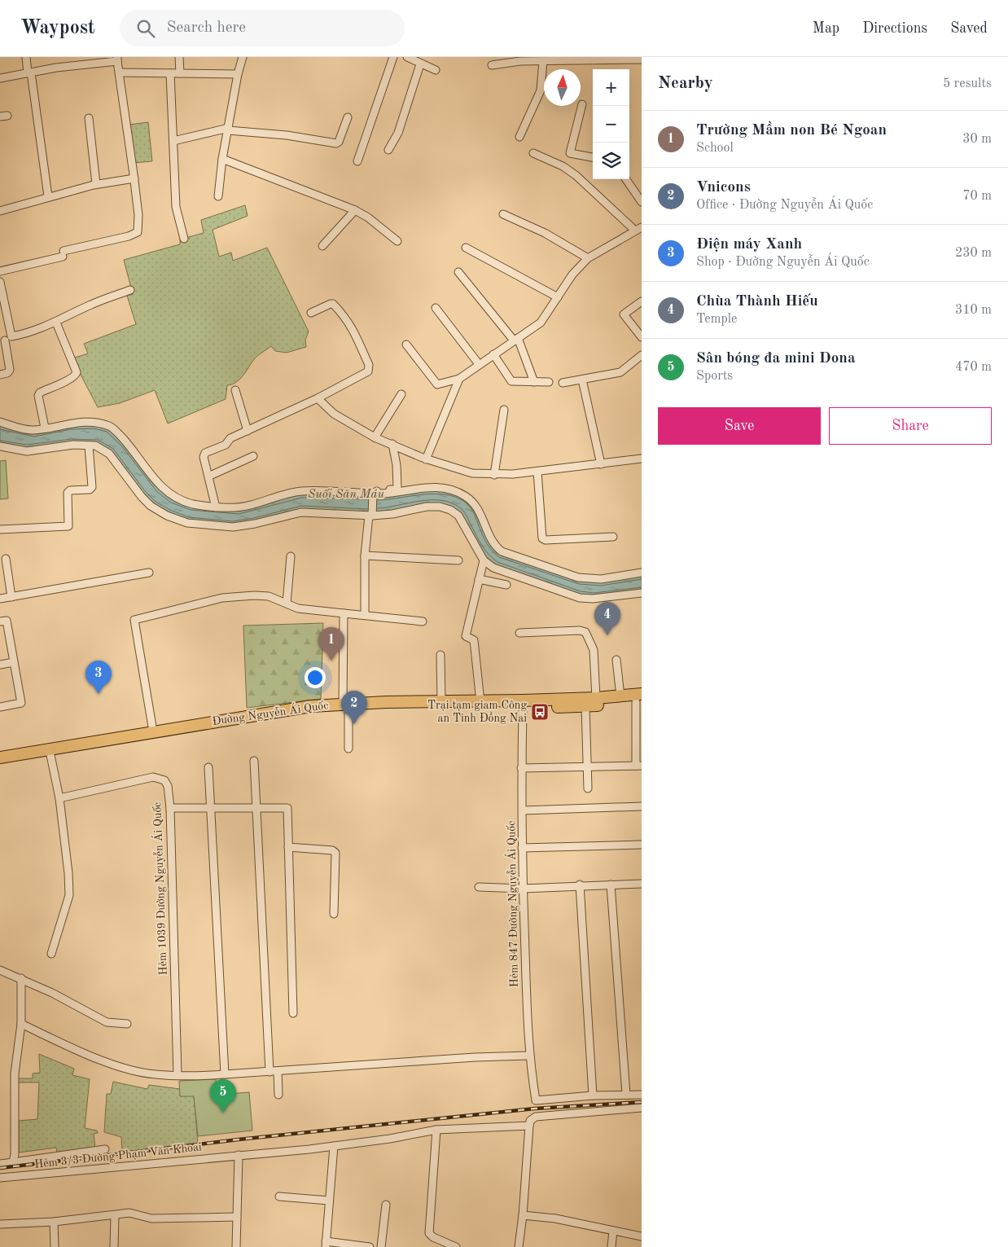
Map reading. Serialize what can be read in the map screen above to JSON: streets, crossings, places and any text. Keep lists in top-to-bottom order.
{
  "streets": {
    "main road": ["Đường Nguyễn Ái Quốc"],
    "street": ["Hẻm 1039 Đường Nguyễn Ái Quốc", "Hẻm 847 Đường Nguyễn Ái Quốc", "Hẻm 3/3 Đường Phạm Văn Khoai"]
  },
  "crossings": [
    ["Đường Nguyễn Ái Quốc", "Hẻm 847 Đường Nguyễn Ái Quốc"]
  ],
  "water": ["Suối Săn Máu"],
  "places": {
    "bus stop": ["Trại tạm giam Công an Tỉnh Đồng Nai"]
  },
  "north": "top",
  "page": {
    "header": "Waypost",
    "search": "Search here",
    "nav": ["Map", "Directions", "Saved"],
    "heading": ["Nearby", "5 results"],
    "map_buttons": ["+", "−"],
    "list": [
      {
        "mark": "1",
        "name": "Trường Mầm non Bé Ngoan",
        "note": "School",
        "value": "30 m"
      },
      {
        "mark": "2",
        "name": "Vnicons",
        "note": "Office · Đường Nguyễn Ái Quốc",
        "value": "70 m"
      },
      {
        "mark": "3",
        "name": "Điện máy Xanh",
        "note": "Shop · Đường Nguyễn Ái Quốc",
        "value": "230 m"
      },
      {
        "mark": "4",
        "name": "Chùa Thành Hiếu",
        "note": "Temple",
        "value": "310 m"
      },
      {
        "mark": "5",
        "name": "Sân bóng đa mini Dona",
        "note": "Sports",
        "value": "470 m"
      }
    ],
    "buttons": ["Save", "Share"],
    "pins": [
      "4",
      "1",
      "3",
      "2",
      "5"
    ]
  }
}
